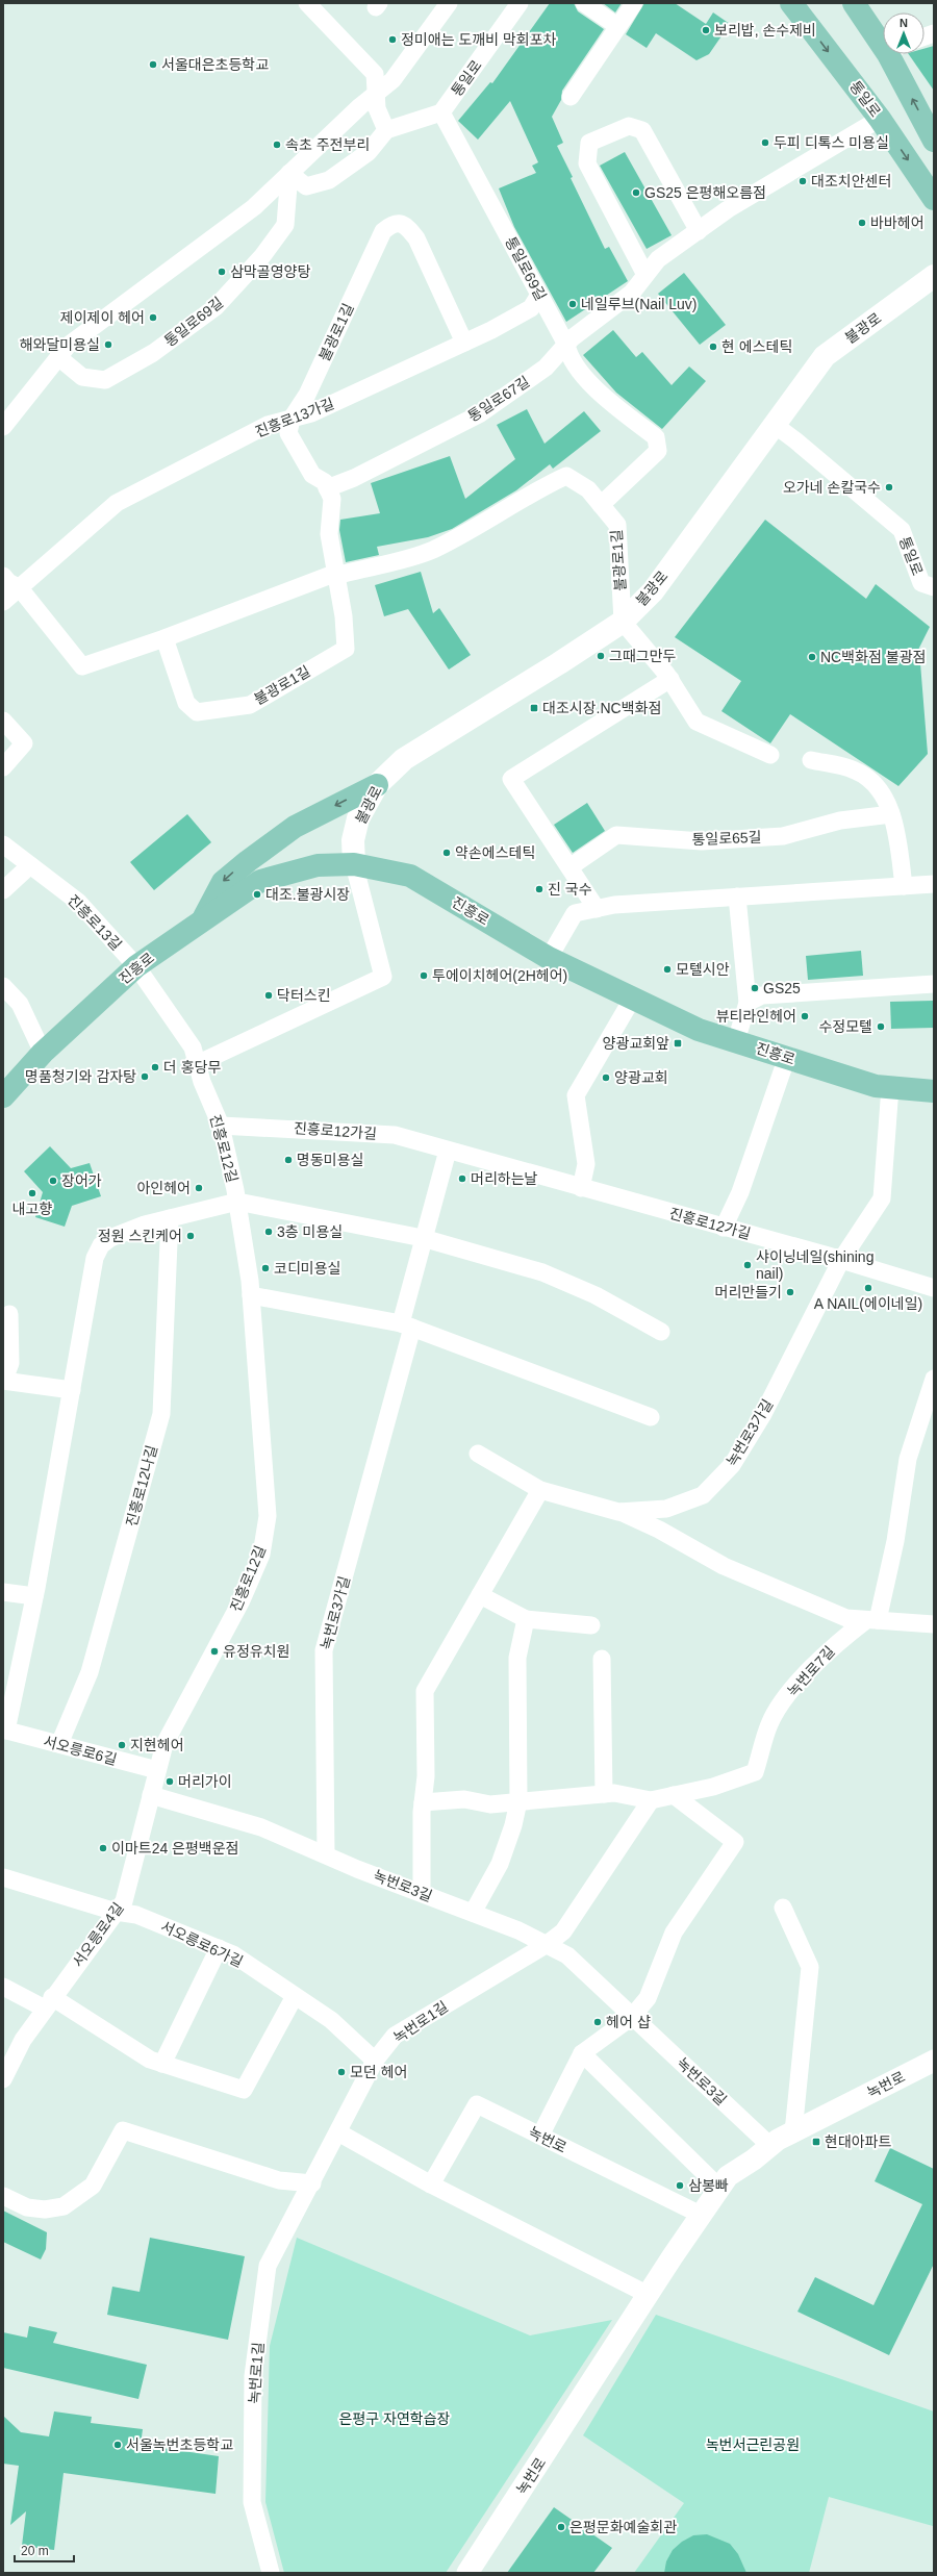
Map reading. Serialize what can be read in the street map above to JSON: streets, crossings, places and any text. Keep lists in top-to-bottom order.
{
  "streets": {
    "main road": ["통일로", "불광로", "진흥로"],
    "street": [
      "통일로69길",
      "불광로1길",
      "통일로67길",
      "진흥로13가길",
      "통일로65길",
      "진흥로13길",
      "진흥로12가길",
      "진흥로12길",
      "녹번로3가길",
      "진흥로12나길",
      "녹번로7길",
      "서오릉로6길",
      "녹번로3길",
      "서오릉로4길",
      "서오릉로6가길",
      "녹번로1길",
      "녹번로"
    ]
  },
  "crossings": [
    ["통일로", "통일로69길"],
    ["통일로", "불광로"],
    ["통일로", "통일로67길"],
    ["통일로69길", "통일로67길"],
    ["통일로69길", "진흥로13가길"],
    ["불광로", "불광로1길"],
    ["불광로", "진흥로"],
    ["불광로1길", "통일로67길"],
    ["불광로1길", "진흥로13가길"],
    ["진흥로", "진흥로13길"],
    ["진흥로", "진흥로12길"],
    ["진흥로", "녹번로3가길"],
    ["진흥로13길", "진흥로12길"],
    ["진흥로12가길", "진흥로12길"],
    ["진흥로12가길", "녹번로3가길"],
    ["진흥로12길", "서오릉로6길"],
    ["진흥로12길", "서오릉로4길"],
    ["녹번로3가길", "녹번로3길"],
    ["진흥로12나길", "서오릉로6길"],
    ["서오릉로6길", "서오릉로4길"],
    ["녹번로3길", "서오릉로4길"],
    ["녹번로3길", "녹번로1길"],
    ["녹번로3길", "녹번로"],
    ["서오릉로4길", "서오릉로6가길"],
    ["서오릉로6가길", "녹번로1길"]
  ],
  "one_way": ["통일로"],
  "parks": ["은평구 자연학습장", "녹번서근린공원"],
  "places": {
    "other": [
      "보리밥, 손수제비",
      "정미애는 도깨비 막회포차",
      "서울대은초등학교",
      "두피 디톡스 미용실",
      "속초 주전부리",
      "대조치안센터",
      "GS25 은평해오름점",
      "바바헤어",
      "삼막골영양탕",
      "네일루브(Nail Luv)",
      "제이제이 헤어",
      "해와달미용실",
      "현 에스테틱",
      "오가네 손칼국수",
      "그때그만두",
      "NC백화점 불광점",
      "약손에스테틱",
      "진 국수",
      "대조.불광시장",
      "모텔시안",
      "투에이치헤어(2H헤어)",
      "GS25",
      "닥터스킨",
      "뷰티라인헤어",
      "수정모텔",
      "더 홍당무",
      "명품청기와 감자탕",
      "양광교회",
      "명동미용실",
      "머리하는날",
      "장어가",
      "아인헤어",
      "내고향",
      "3층 미용실",
      "정원 스킨케어",
      "샤이닝네일(shining nail)",
      "코디미용실",
      "A NAIL(에이네일)",
      "머리만들기",
      "유정유치원",
      "지현헤어",
      "머리가이",
      "이마트24 은평백운점",
      "헤어 샵",
      "모던 헤어",
      "삼봉빠",
      "서울녹번초등학교",
      "은평문화예술회관"
    ],
    "transit": ["대조시장.NC백화점", "양광교회앞", "현대아파트"]
  },
  "scale_bar": "20 m",
  "north": "top"
}
